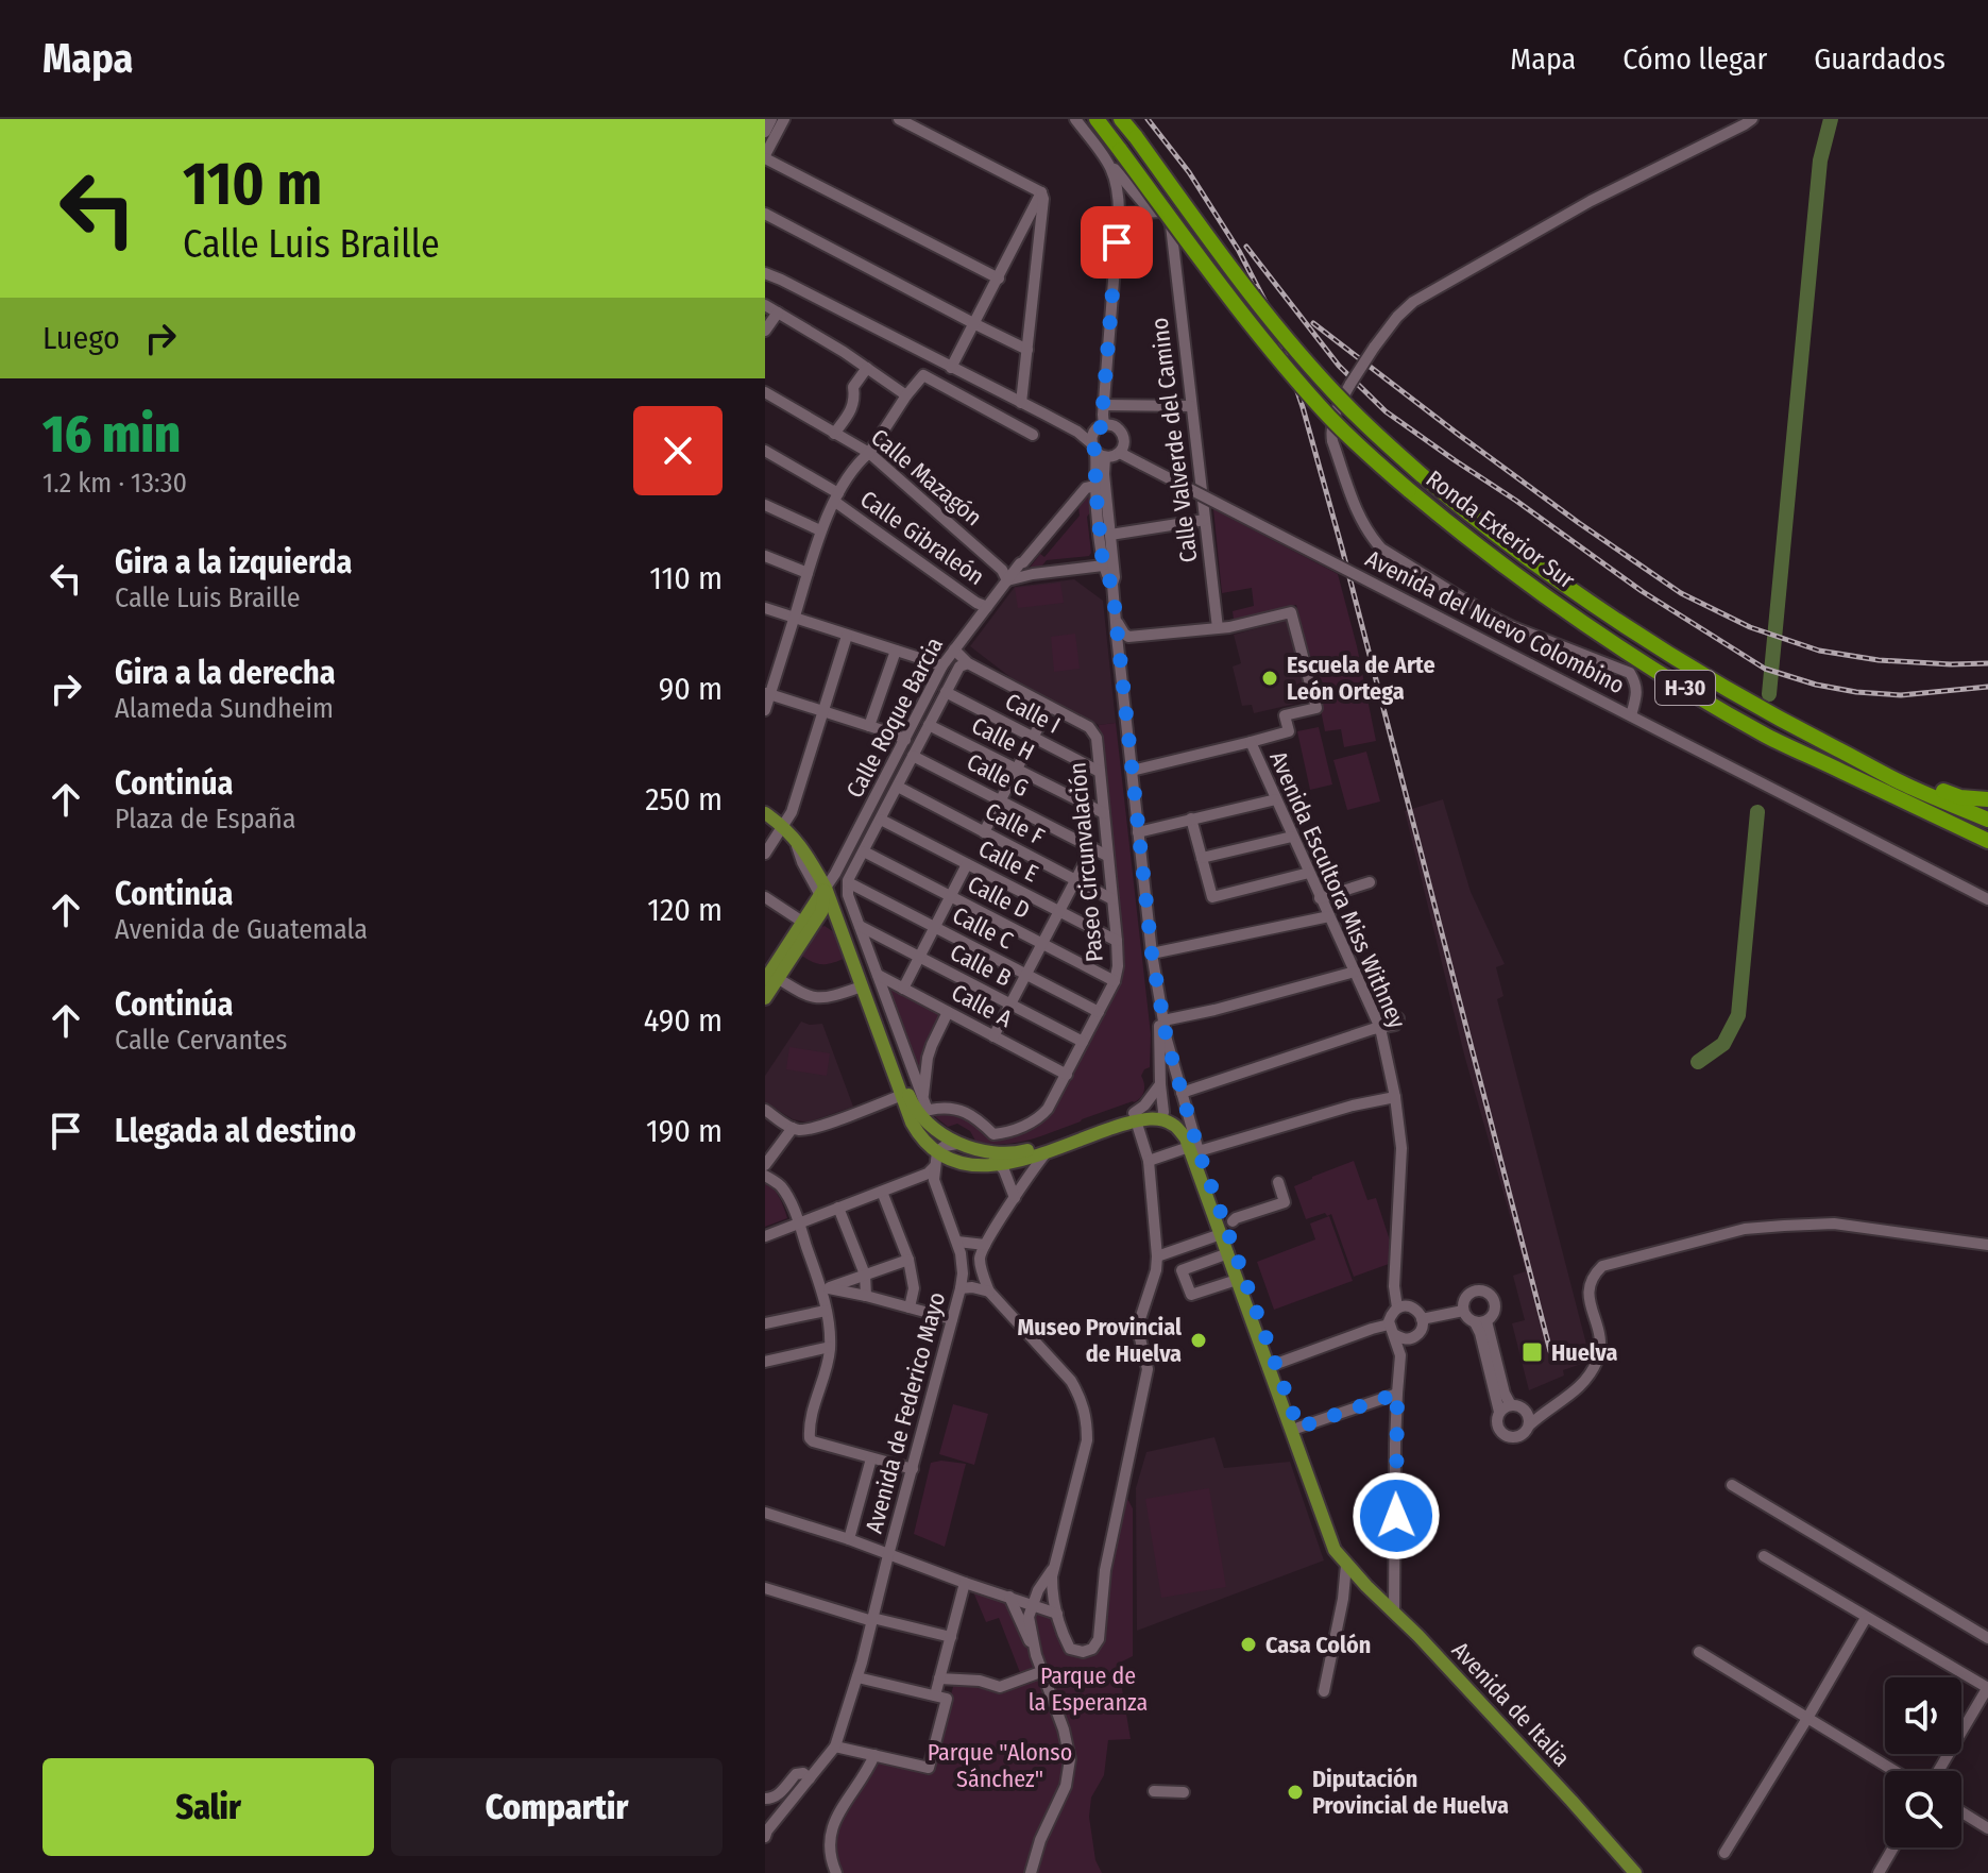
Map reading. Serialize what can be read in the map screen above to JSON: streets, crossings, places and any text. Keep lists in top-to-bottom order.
{
  "streets": {
    "highway": ["Ronda Exterior Sur", "H-30"],
    "main road": ["Avenida de Italia"],
    "street": [
      "Calle Valverde del Camino",
      "Calle Mazagón",
      "Calle Gibraleón",
      "Avenida del Nuevo Colombino",
      "Calle I",
      "Calle Roque Barcia",
      "Calle H",
      "Calle G",
      "Calle F",
      "Calle E",
      "Paseo Circunvalación",
      "Avenida Escultora Miss Withney",
      "Calle D",
      "Calle C",
      "Calle B",
      "Calle A",
      "Avenida de Federico Mayo"
    ]
  },
  "crossings": [
    ["Calle Mazagón", "Calle Roque Barcia"],
    ["Calle Gibraleón", "Calle Roque Barcia"],
    ["Calle I", "Paseo Circunvalación"],
    ["Calle H", "Paseo Circunvalación"],
    ["Calle G", "Paseo Circunvalación"],
    ["Calle F", "Paseo Circunvalación"],
    ["Calle E", "Paseo Circunvalación"],
    ["Paseo Circunvalación", "Calle D"],
    ["Paseo Circunvalación", "Calle C"],
    ["Paseo Circunvalación", "Calle B"],
    ["Paseo Circunvalación", "Calle A"]
  ],
  "parks": ["Parque de la Esperanza", "Parque \"Alonso Sánchez\""],
  "places": {
    "other": [
      "Escuela de Arte León Ortega",
      "Museo Provincial de Huelva",
      "Casa Colón",
      "Diputación Provincial de Huelva"
    ],
    "transit": ["Huelva"]
  },
  "page": {
    "header": "Mapa",
    "nav": ["Mapa", "Cómo llegar", "Guardados"],
    "turn": ["110 m", "Calle Luis Braille"],
    "then": "Luego",
    "heading": ["16 min", "1.2 km · 13:30"],
    "list": [
      {
        "name": "Gira a la izquierda",
        "note": "Calle Luis Braille",
        "value": "110 m"
      },
      {
        "name": "Gira a la derecha",
        "note": "Alameda Sundheim",
        "value": "90 m"
      },
      {
        "name": "Continúa",
        "note": "Plaza de España",
        "value": "250 m"
      },
      {
        "name": "Continúa",
        "note": "Avenida de Guatemala",
        "value": "120 m"
      },
      {
        "name": "Continúa",
        "note": "Calle Cervantes",
        "value": "490 m"
      },
      {
        "name": "Llegada al destino",
        "value": "190 m"
      }
    ],
    "buttons": ["Salir", "Compartir"]
  }
}
